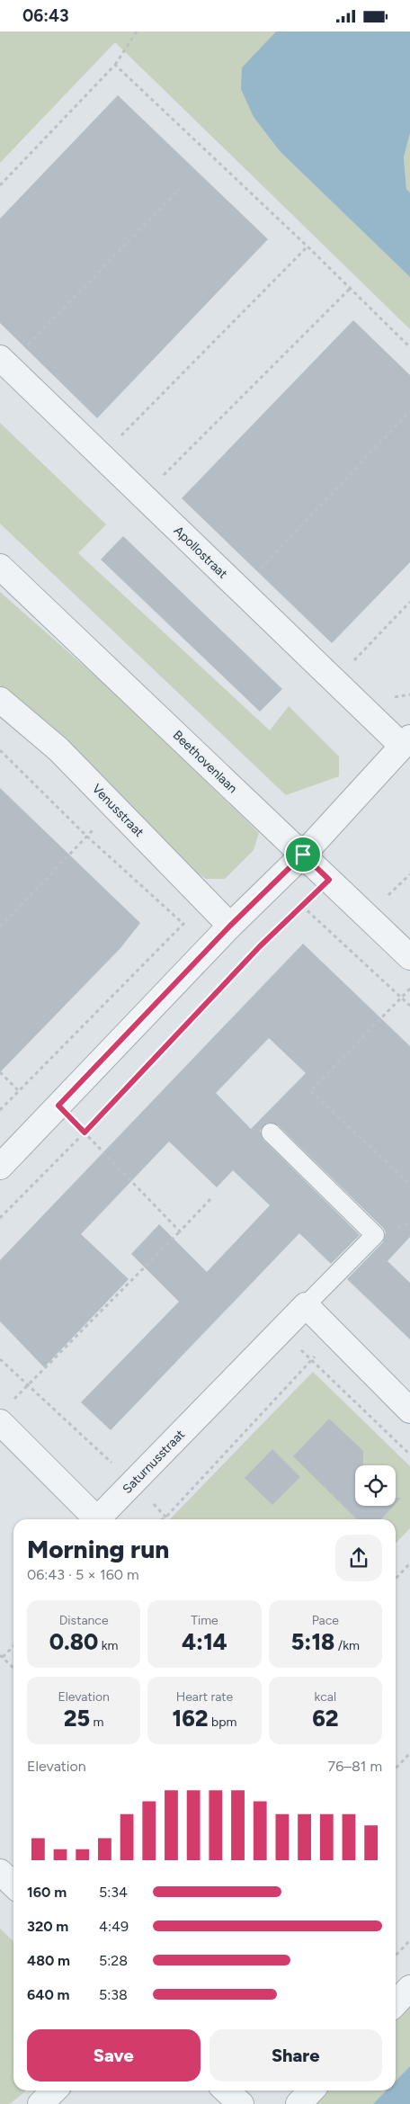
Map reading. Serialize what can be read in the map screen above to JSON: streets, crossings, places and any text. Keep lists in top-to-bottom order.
{
  "streets": {
    "street": [
      "Apollostraat",
      "Beethovenlaan",
      "Venusstraat",
      "Saturnusstraat"
    ]
  },
  "crossings": [
    ["Apollostraat", "Beethovenlaan"],
    ["Apollostraat", "Venusstraat"]
  ],
  "page": {
    "status": "06:43",
    "heading": ["Morning run", "06:43 · 5 × 160 m"],
    "stats": [
      ["Distance", "0.80 km"],
      ["Time", "4:14"],
      ["Pace", "5:18 /km"],
      ["Elevation", "25 m"],
      ["Heart rate", "162 bpm"],
      ["kcal", "62"]
    ],
    "chart": ["Elevation", "76–81 m"],
    "list": [
      {
        "name": "160 m",
        "note": "5:34"
      },
      {
        "name": "320 m",
        "note": "4:49"
      },
      {
        "name": "480 m",
        "note": "5:28"
      },
      {
        "name": "640 m",
        "note": "5:38"
      }
    ],
    "buttons": ["Save", "Share"]
  }
}
